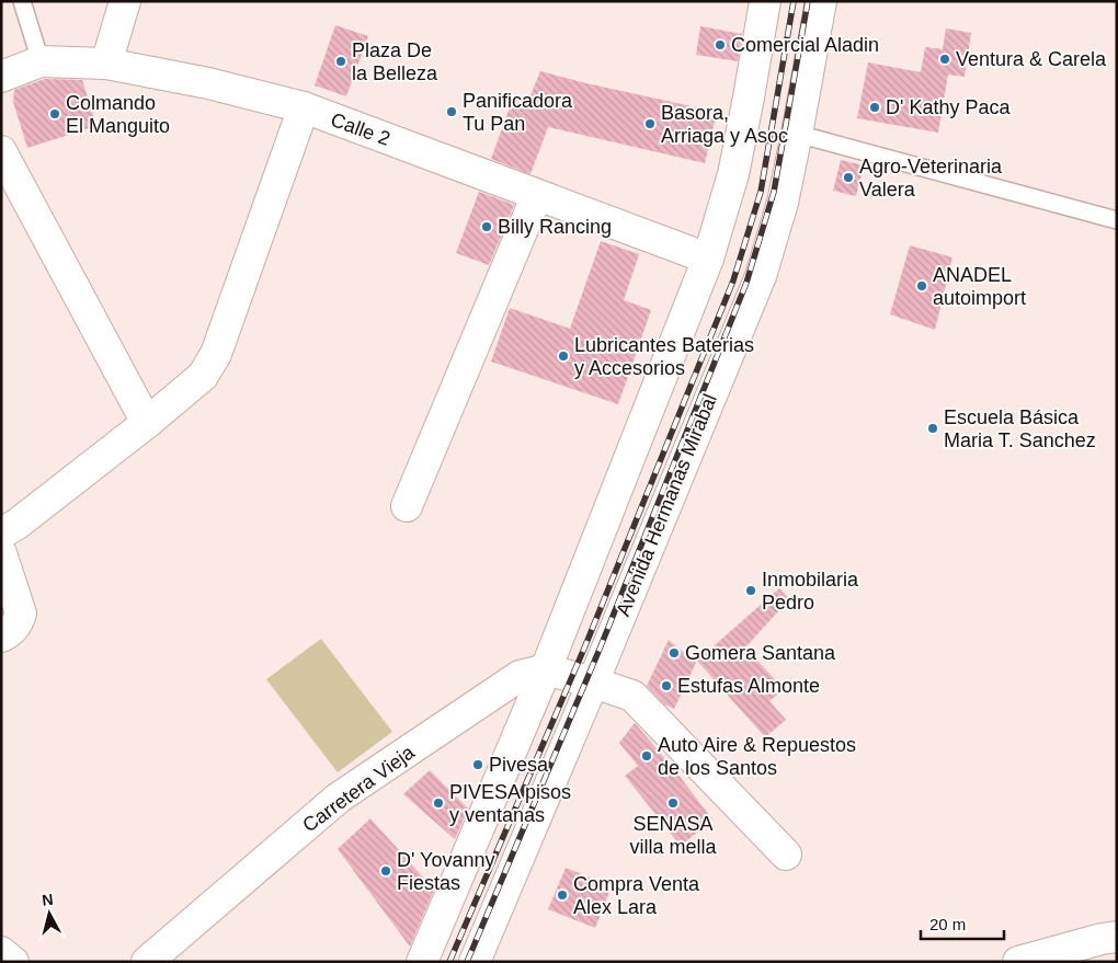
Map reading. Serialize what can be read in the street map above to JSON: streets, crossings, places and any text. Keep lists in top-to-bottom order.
{
  "streets": {
    "street": ["Calle 2", "Avenida Hermanas Mirabal", "Carretera Vieja"]
  },
  "crossings": [
    ["Avenida Hermanas Mirabal", "Carretera Vieja"]
  ],
  "places": [
    "Comercial Aladin",
    "Ventura & Carela",
    "Plaza De la Belleza",
    "D' Kathy Paca",
    "Panificadora Tu Pan",
    "Colmando El Manguito",
    "Basora, Arriaga y Asoc",
    "Agro-Veterinaria Valera",
    "Billy Rancing",
    "ANADEL autoimport",
    "Lubricantes Baterias y Accesorios",
    "Escuela Básica Maria T. Sanchez",
    "Inmobilaria Pedro",
    "Gomera Santana",
    "Estufas Almonte",
    "Auto Aire & Repuestos de los Santos",
    "Pivesa",
    "PIVESA pisos y ventanas",
    "SENASA villa mella",
    "D' Yovanny Fiestas",
    "Compra Venta Alex Lara"
  ],
  "scale_bar": "20 m",
  "north": "top"
}
